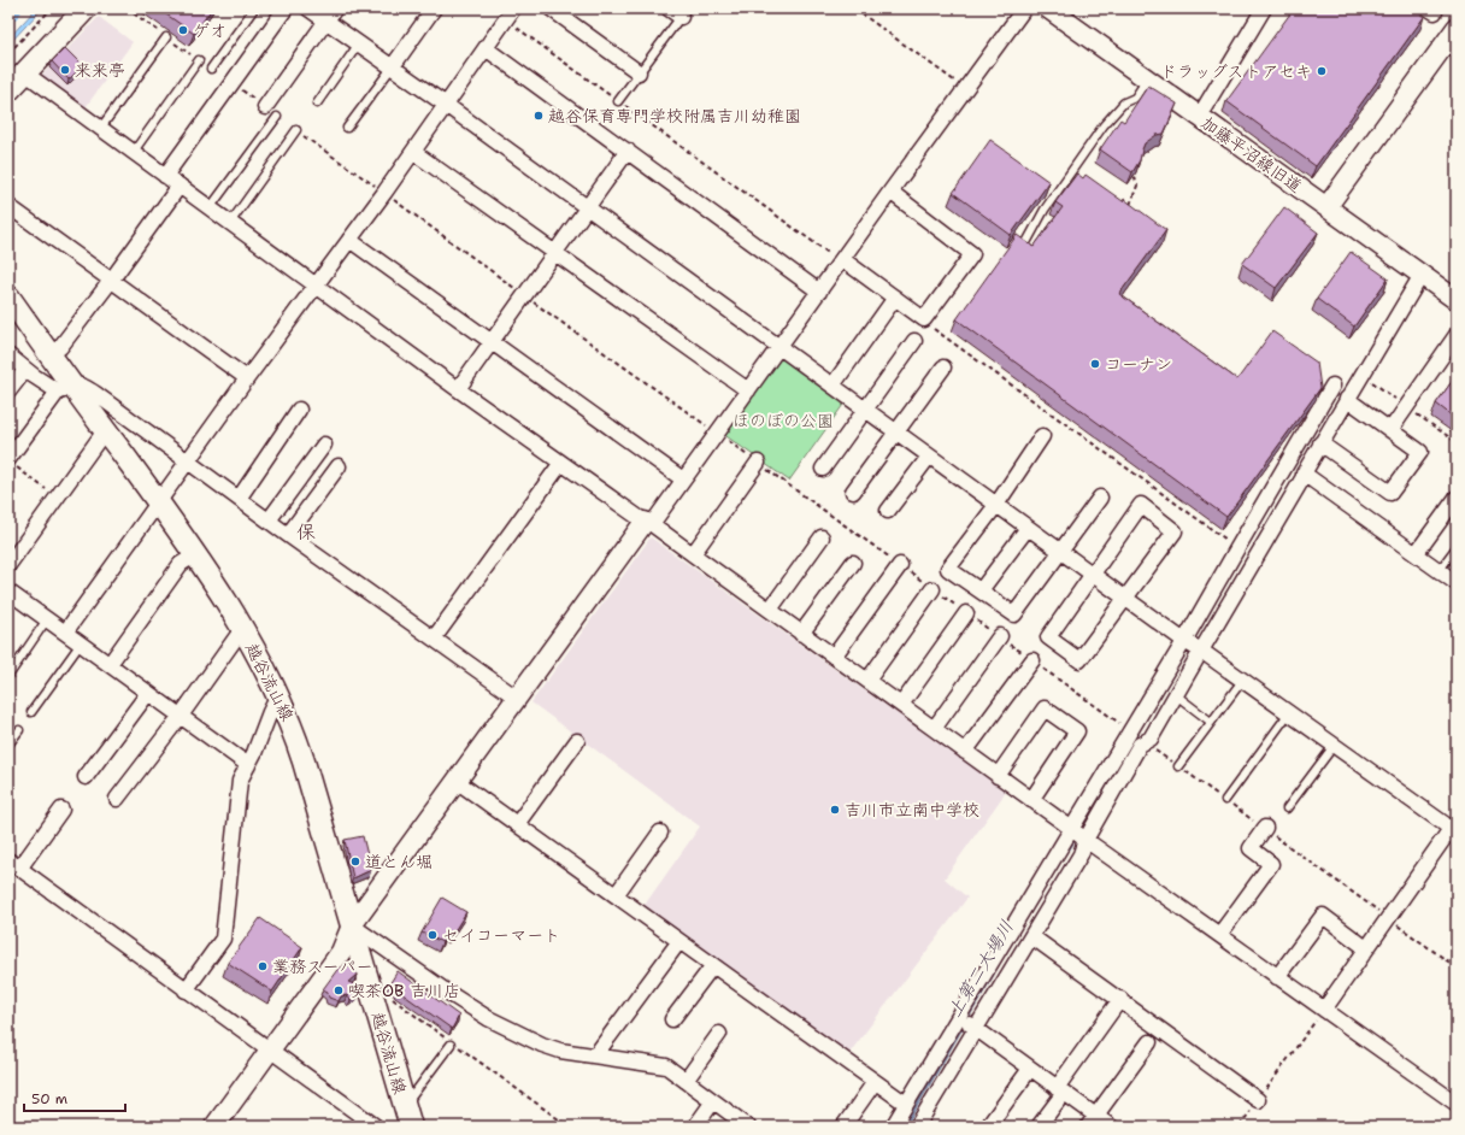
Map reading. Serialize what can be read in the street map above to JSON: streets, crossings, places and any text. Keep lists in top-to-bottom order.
{
  "streets": {
    "main road": ["越谷流山線"],
    "street": ["加藤平沼線旧道"]
  },
  "districts": ["保"],
  "water": ["上第二大場川"],
  "parks": ["ほのぼの公園"],
  "places": [
    "ゲオ",
    "来来亭",
    "ドラッグストアセキ",
    "越谷保育専門学校附属吉川幼稚園",
    "コーナン",
    "吉川市立南中学校",
    "道とん堀",
    "セイコーマート",
    "業務スーパー",
    "喫茶OB 吉川店"
  ],
  "scale_bar": "50 m"
}
